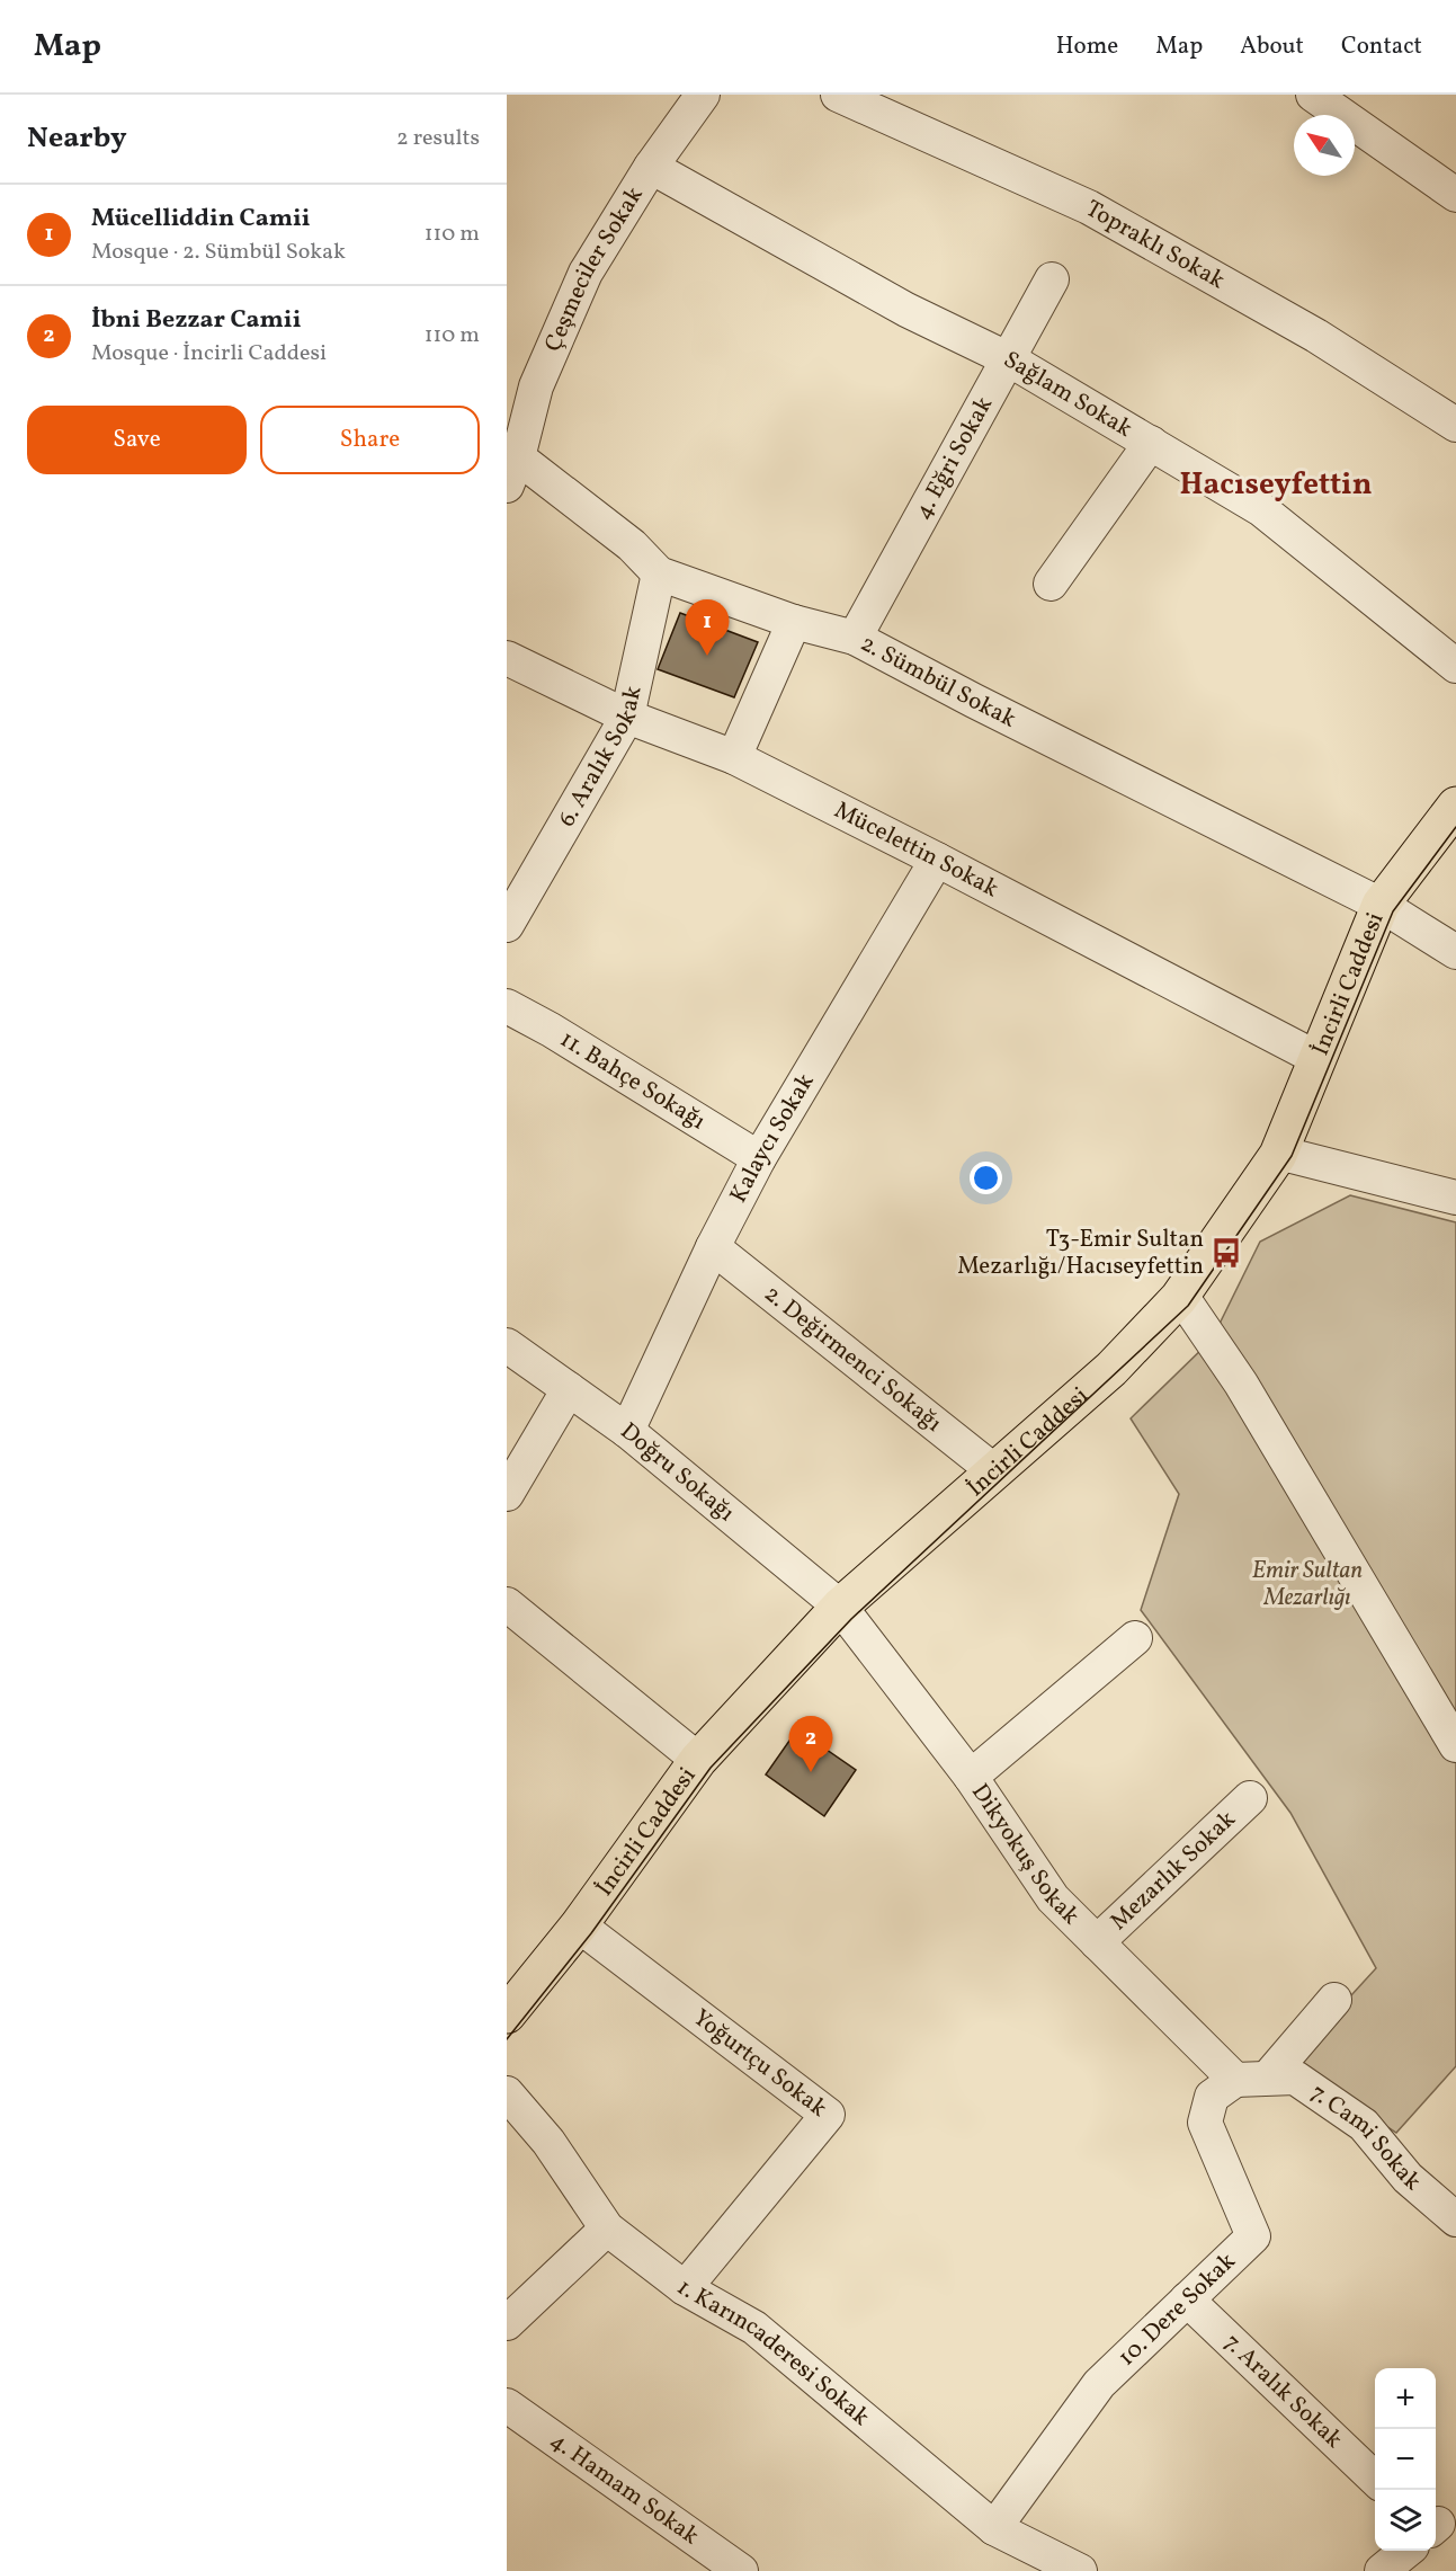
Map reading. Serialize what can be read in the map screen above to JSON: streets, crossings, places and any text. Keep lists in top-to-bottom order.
{
  "streets": {
    "main road": ["İncirli Caddesi"],
    "street": [
      "Topraklı Sokak",
      "Çeşmeciler Sokak",
      "Sağlam Sokak",
      "4. Eğri Sokak",
      "2. Sümbül Sokak",
      "6. Aralık Sokak",
      "Mücelettin Sokak",
      "11. Bahçe Sokağı",
      "Kalaycı Sokak",
      "2. Değirmenci Sokağı",
      "Doğru Sokağı",
      "Dikyokuş Sokak",
      "Mezarlık Sokak",
      "Yoğurtçu Sokak",
      "7. Cami Sokak",
      "10. Dere Sokak",
      "1. Karıncaderesi Sokak",
      "7. Aralık Sokak",
      "4. Hamam Sokak"
    ]
  },
  "crossings": [
    ["Çeşmeciler Sokak", "Sağlam Sokak"],
    ["Çeşmeciler Sokak", "2. Sümbül Sokak"],
    ["Sağlam Sokak", "4. Eğri Sokak"],
    ["4. Eğri Sokak", "2. Sümbül Sokak"],
    ["2. Sümbül Sokak", "6. Aralık Sokak"],
    ["2. Sümbül Sokak", "İncirli Caddesi"],
    ["6. Aralık Sokak", "Mücelettin Sokak"],
    ["Mücelettin Sokak", "İncirli Caddesi"],
    ["Mücelettin Sokak", "Kalaycı Sokak"],
    ["İncirli Caddesi", "2. Değirmenci Sokağı"],
    ["İncirli Caddesi", "Doğru Sokağı"],
    ["İncirli Caddesi", "Dikyokuş Sokak"],
    ["İncirli Caddesi", "Yoğurtçu Sokak"],
    ["11. Bahçe Sokağı", "Kalaycı Sokak"],
    ["Kalaycı Sokak", "2. Değirmenci Sokağı"],
    ["Kalaycı Sokak", "Doğru Sokağı"],
    ["Doğru Sokağı", "Dikyokuş Sokak"],
    ["Dikyokuş Sokak", "Mezarlık Sokak"],
    ["Dikyokuş Sokak", "7. Cami Sokak"],
    ["Dikyokuş Sokak", "10. Dere Sokak"],
    ["Yoğurtçu Sokak", "1. Karıncaderesi Sokak"],
    ["7. Cami Sokak", "10. Dere Sokak"],
    ["10. Dere Sokak", "1. Karıncaderesi Sokak"],
    ["10. Dere Sokak", "7. Aralık Sokak"]
  ],
  "districts": ["Hacıseyfettin"],
  "parks": ["Emir Sultan Mezarlığı"],
  "places": {
    "bus stop": ["T3-Emir Sultan Mezarlığı/Hacıseyfettin"]
  },
  "north": "top left",
  "page": {
    "header": "Map",
    "nav": [
      "Home",
      "Map",
      "About",
      "Contact"
    ],
    "heading": ["Nearby", "2 results"],
    "list": [
      {
        "mark": "1",
        "name": "Mücelliddin Camii",
        "note": "Mosque · 2. Sümbül Sokak",
        "value": "110 m"
      },
      {
        "mark": "2",
        "name": "İbni Bezzar Camii",
        "note": "Mosque · İncirli Caddesi",
        "value": "110 m"
      }
    ],
    "buttons": ["Save", "Share"],
    "pins": ["1", "2"],
    "map_buttons": ["+", "−"]
  }
}
